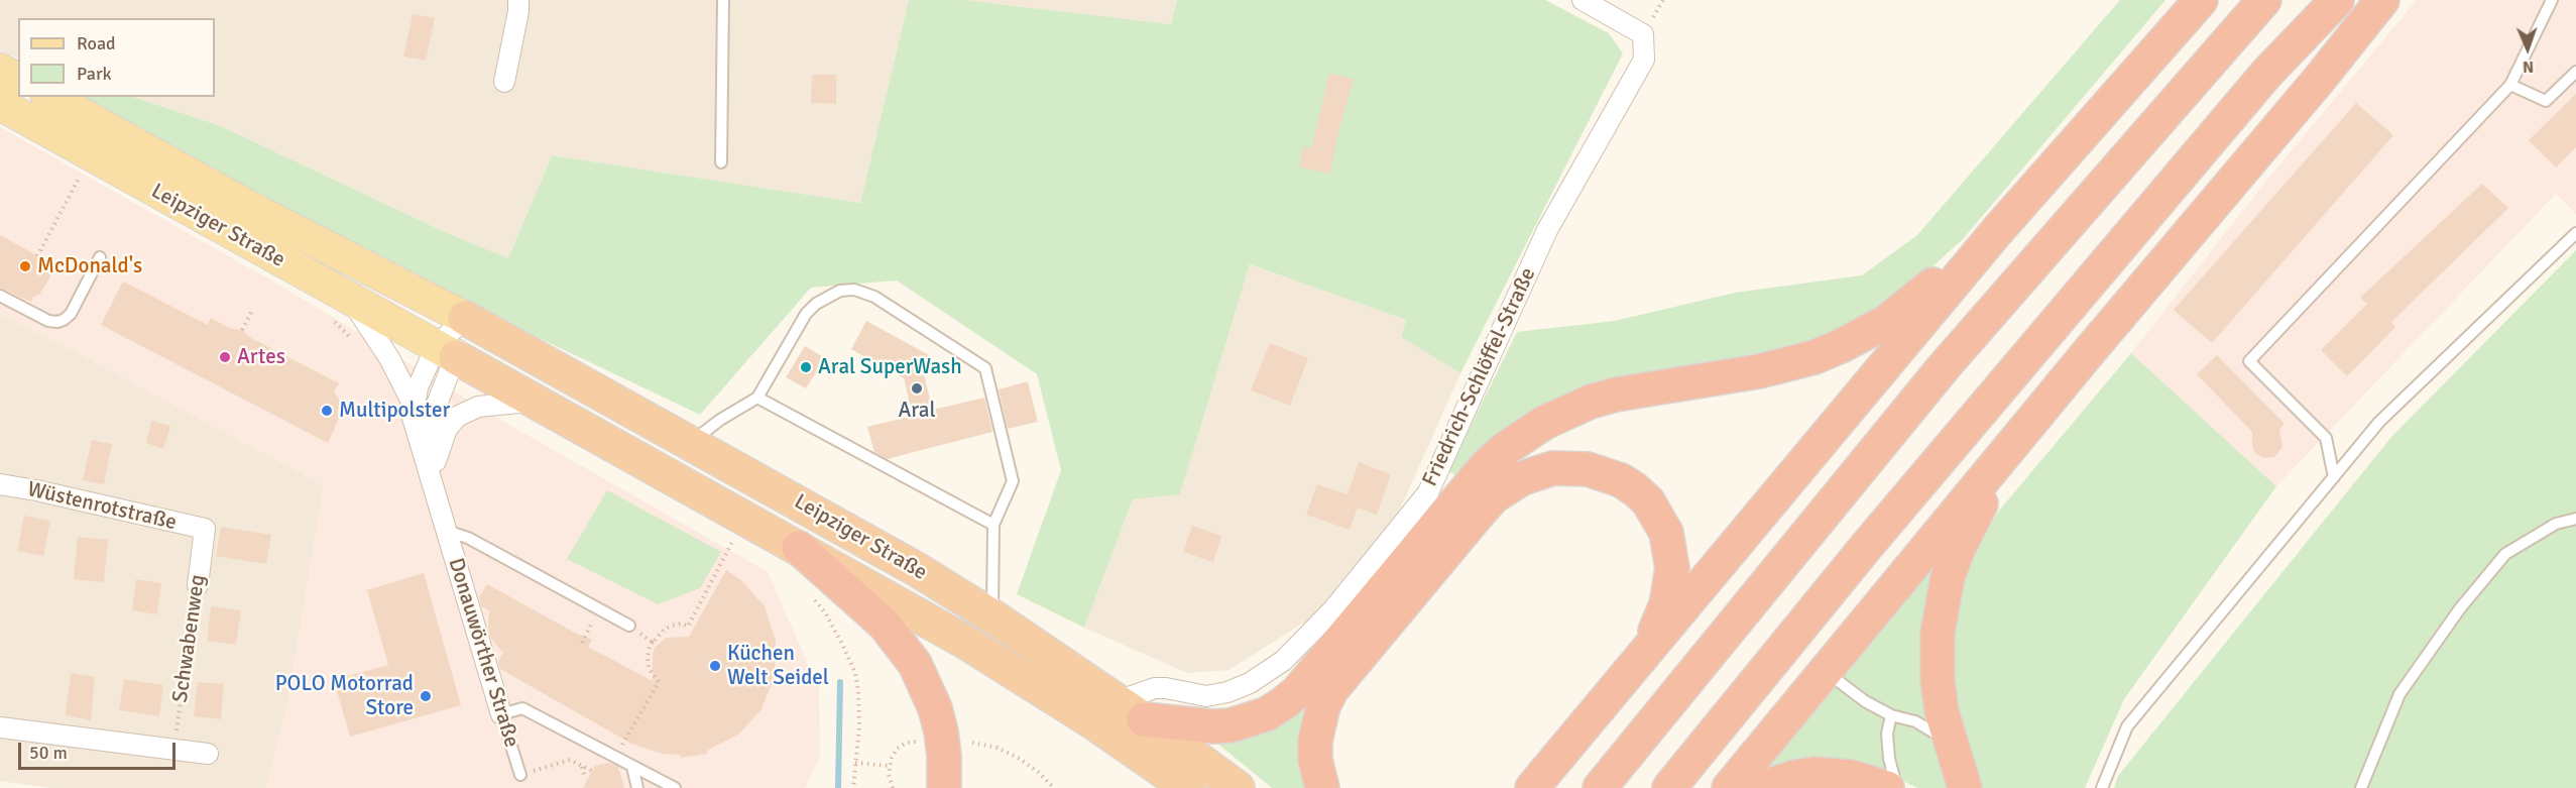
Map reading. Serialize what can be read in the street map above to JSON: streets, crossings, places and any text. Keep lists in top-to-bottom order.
{
  "streets": {
    "highway": ["Leipziger Straße"],
    "street": [
      "Friedrich-Schlöffel-Straße",
      "Wüstenrotstraße",
      "Schwabenweg",
      "Donauwörther Straße"
    ]
  },
  "crossings": [
    ["Leipziger Straße", "Friedrich-Schlöffel-Straße"],
    ["Leipziger Straße", "Donauwörther Straße"],
    ["Wüstenrotstraße", "Schwabenweg"]
  ],
  "places": [
    "McDonald's",
    "Artes",
    "Aral SuperWash",
    "Aral",
    "Multipolster",
    "Küchen Welt Seidel",
    "POLO Motorrad Store"
  ],
  "legend": ["Road", "Park"],
  "scale_bar": "50 m",
  "north": "bottom"
}
